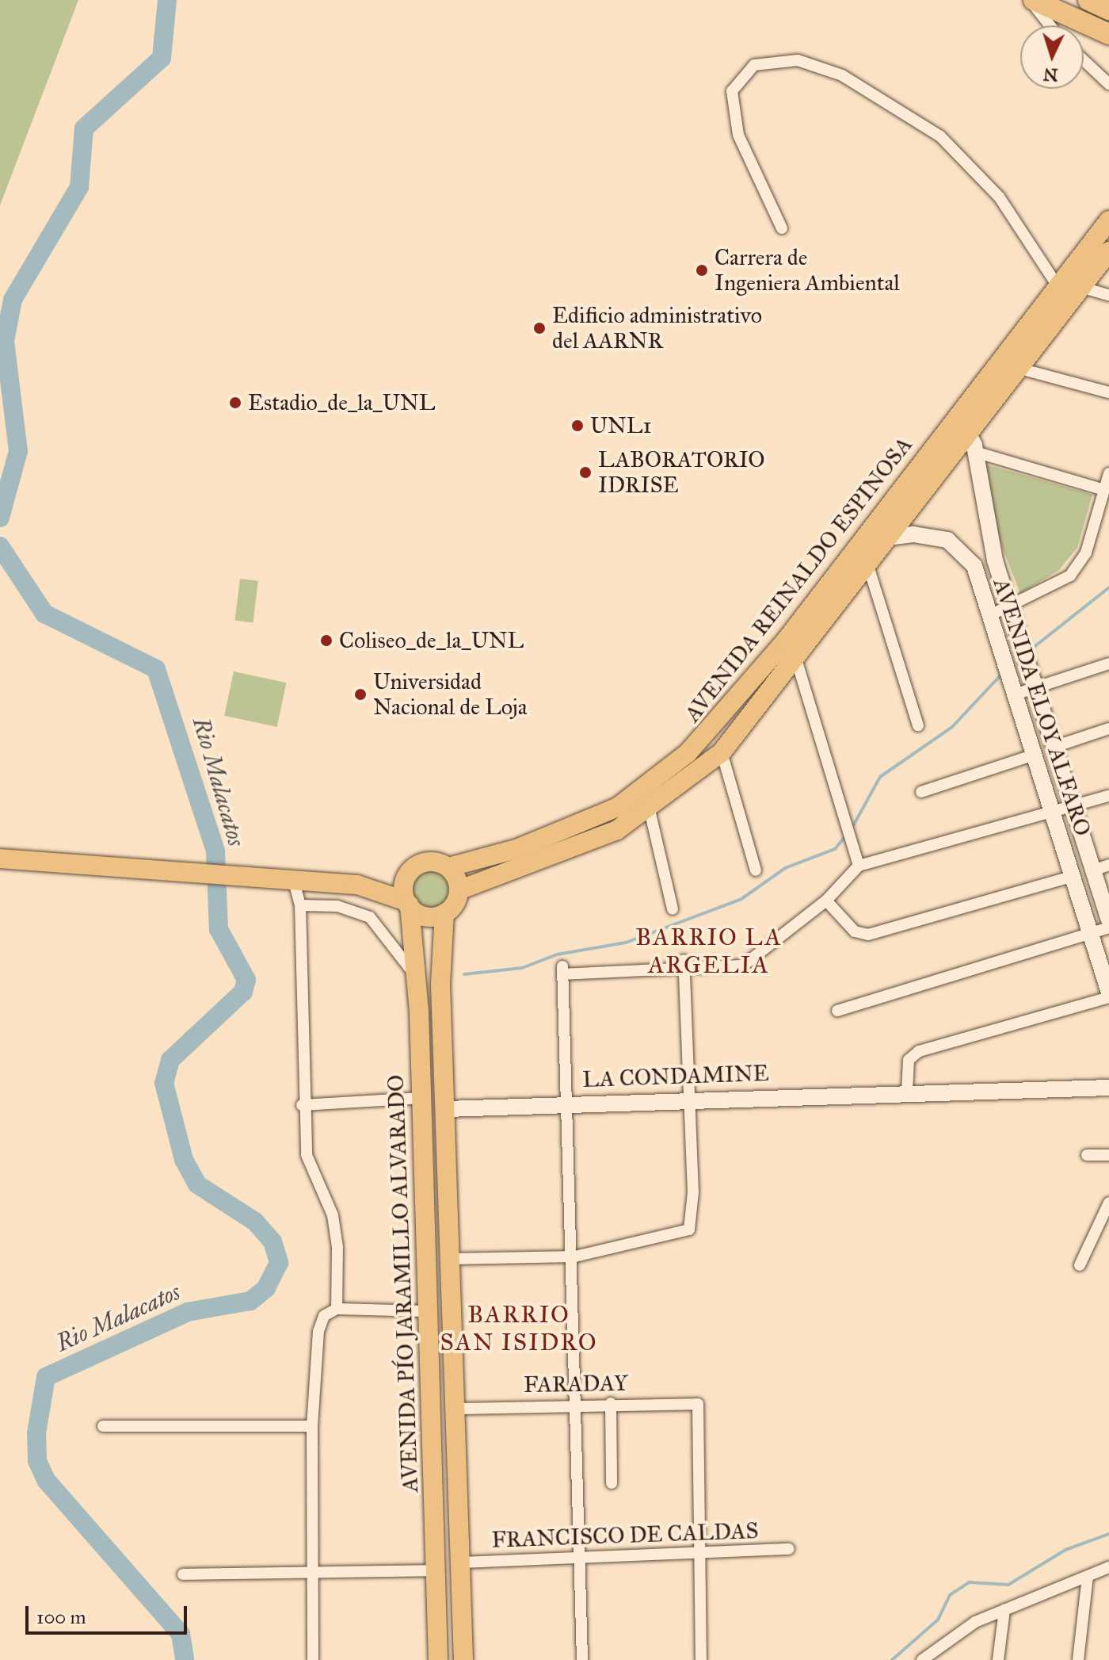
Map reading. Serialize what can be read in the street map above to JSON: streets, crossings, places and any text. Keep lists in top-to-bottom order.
{
  "streets": {
    "main road": ["AVENIDA REINALDO ESPINOSA", "AVENIDA PÍO JARAMILLO ALVARADO"],
    "street": [
      "AVENIDA ELOY ALFARO",
      "LA CONDAMINE",
      "FARADAY",
      "FRANCISCO DE CALDAS"
    ]
  },
  "crossings": [
    ["AVENIDA REINALDO ESPINOSA", "AVENIDA ELOY ALFARO"],
    ["AVENIDA REINALDO ESPINOSA", "AVENIDA PÍO JARAMILLO ALVARADO"],
    ["FARADAY", "FRANCISCO DE CALDAS"]
  ],
  "districts": ["BARRIO LA ARGELIA", "BARRIO SAN ISIDRO"],
  "water": ["Rio Malacatos"],
  "places": [
    "Carrera de Ingeniera Ambiental",
    "Edificio administrativo del AARNR",
    "Estadio_de_la_UNL",
    "UNL1",
    "LABORATORIO IDRISE",
    "Coliseo_de_la_UNL",
    "Universidad Nacional de Loja"
  ],
  "scale_bar": "100 m",
  "north": "bottom"
}
